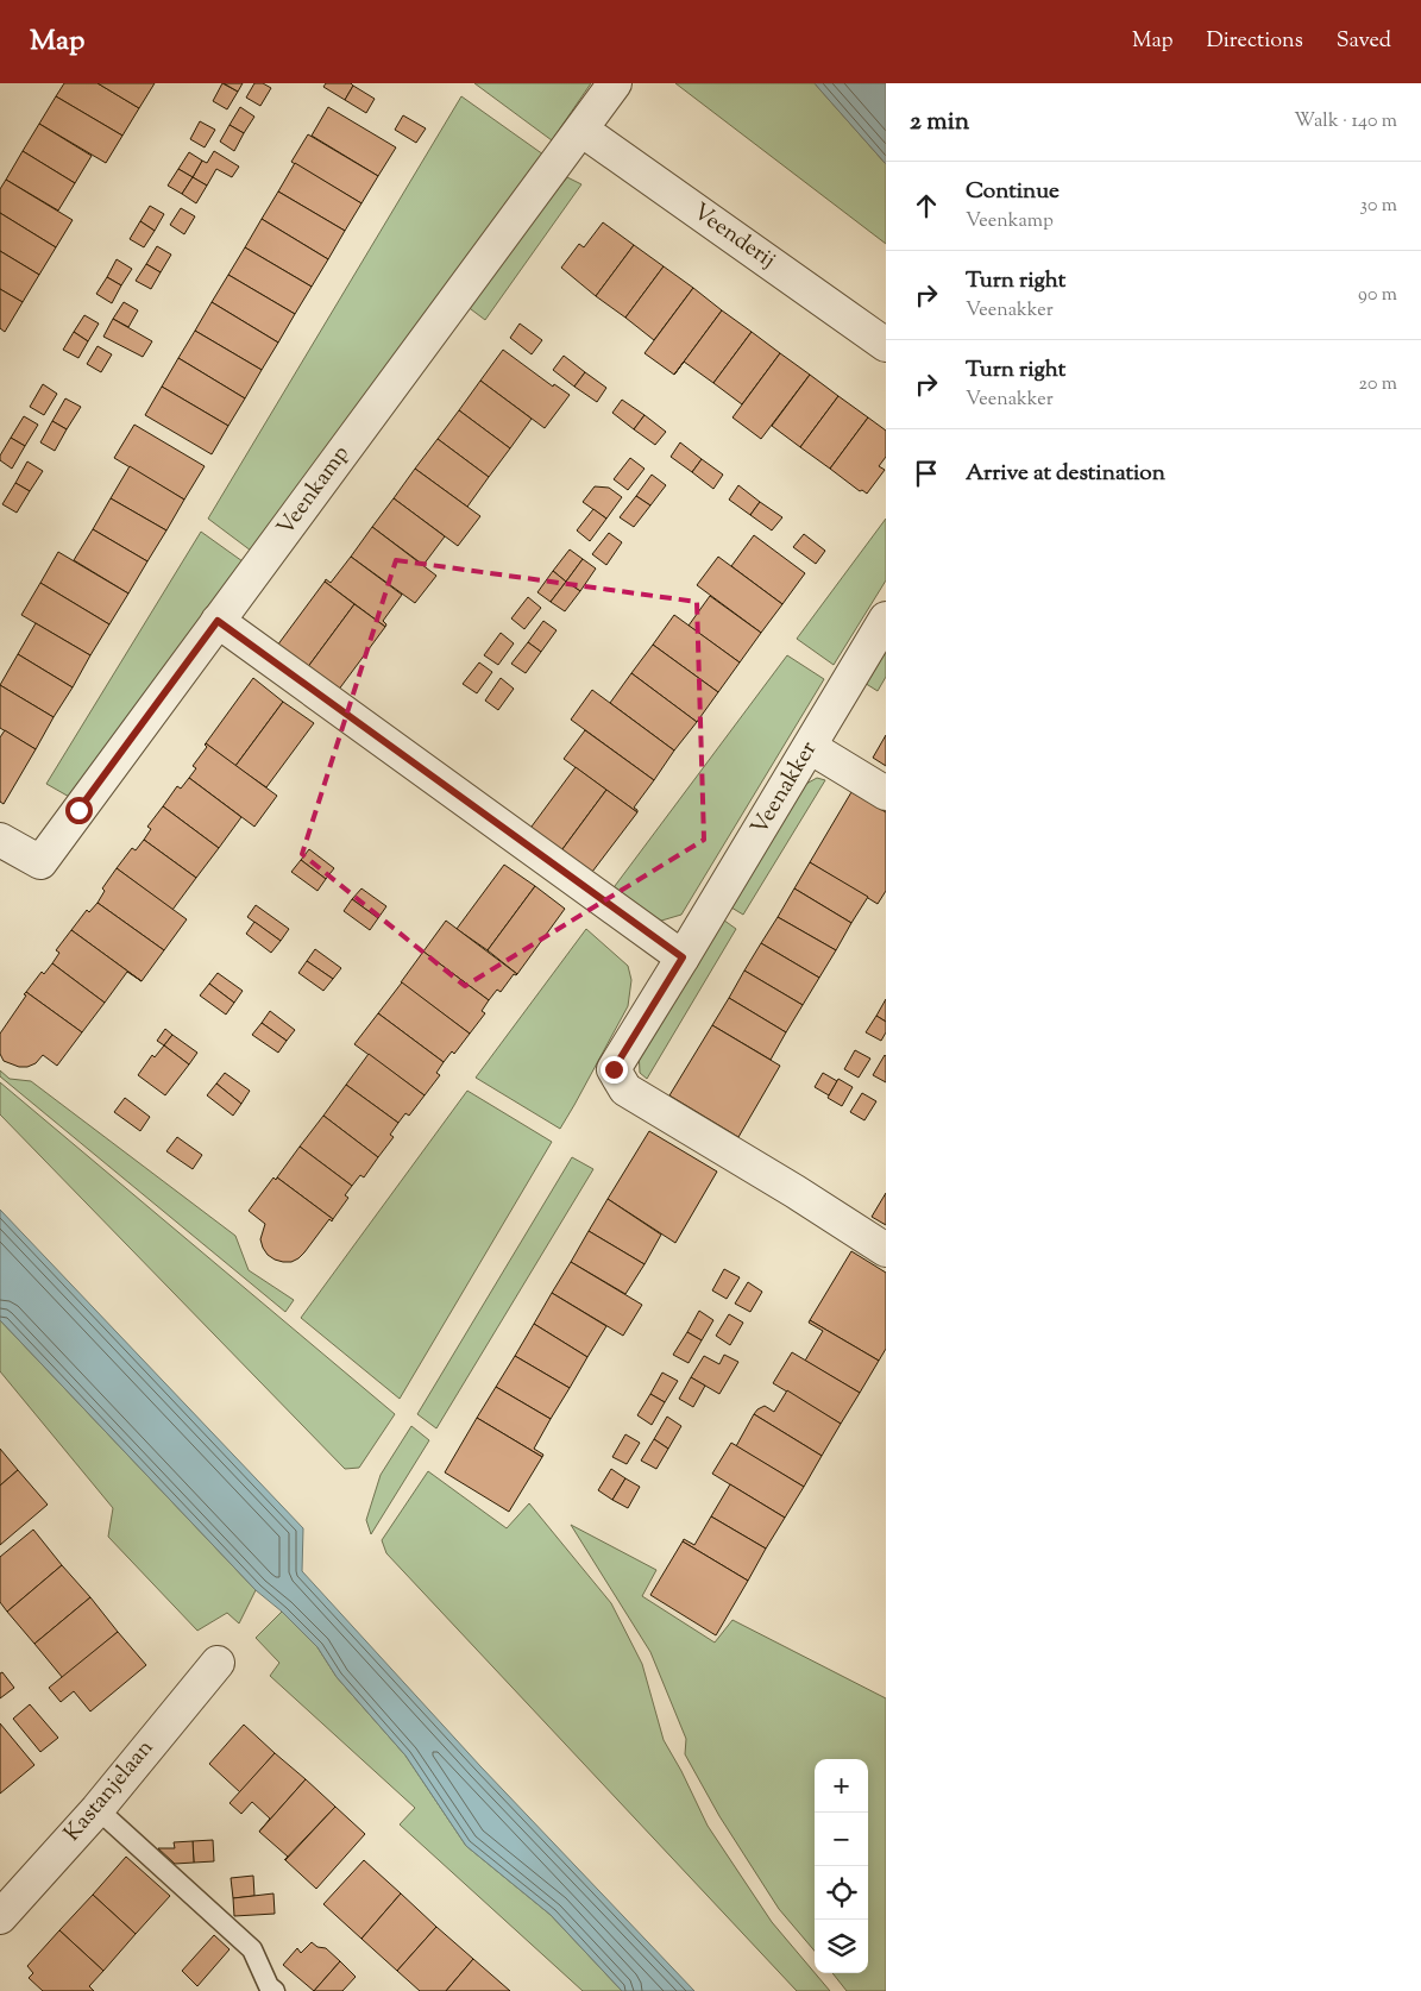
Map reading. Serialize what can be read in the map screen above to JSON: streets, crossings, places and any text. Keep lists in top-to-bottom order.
{
  "streets": {
    "street": [
      "Veenderij",
      "Veenkamp",
      "Veenakker",
      "Kastanjelaan"
    ]
  },
  "crossings": [
    ["Veenderij", "Veenkamp"]
  ],
  "page": {
    "header": "Map",
    "nav": ["Map", "Directions", "Saved"],
    "heading": ["2 min", "Walk · 140 m"],
    "list": [
      ["Continue", "Veenkamp", "30 m"],
      ["Turn right", "Veenakker", "90 m"],
      ["Turn right", "Veenakker", "20 m"],
      "Arrive at destination"
    ],
    "map_buttons": ["+", "−"]
  }
}
